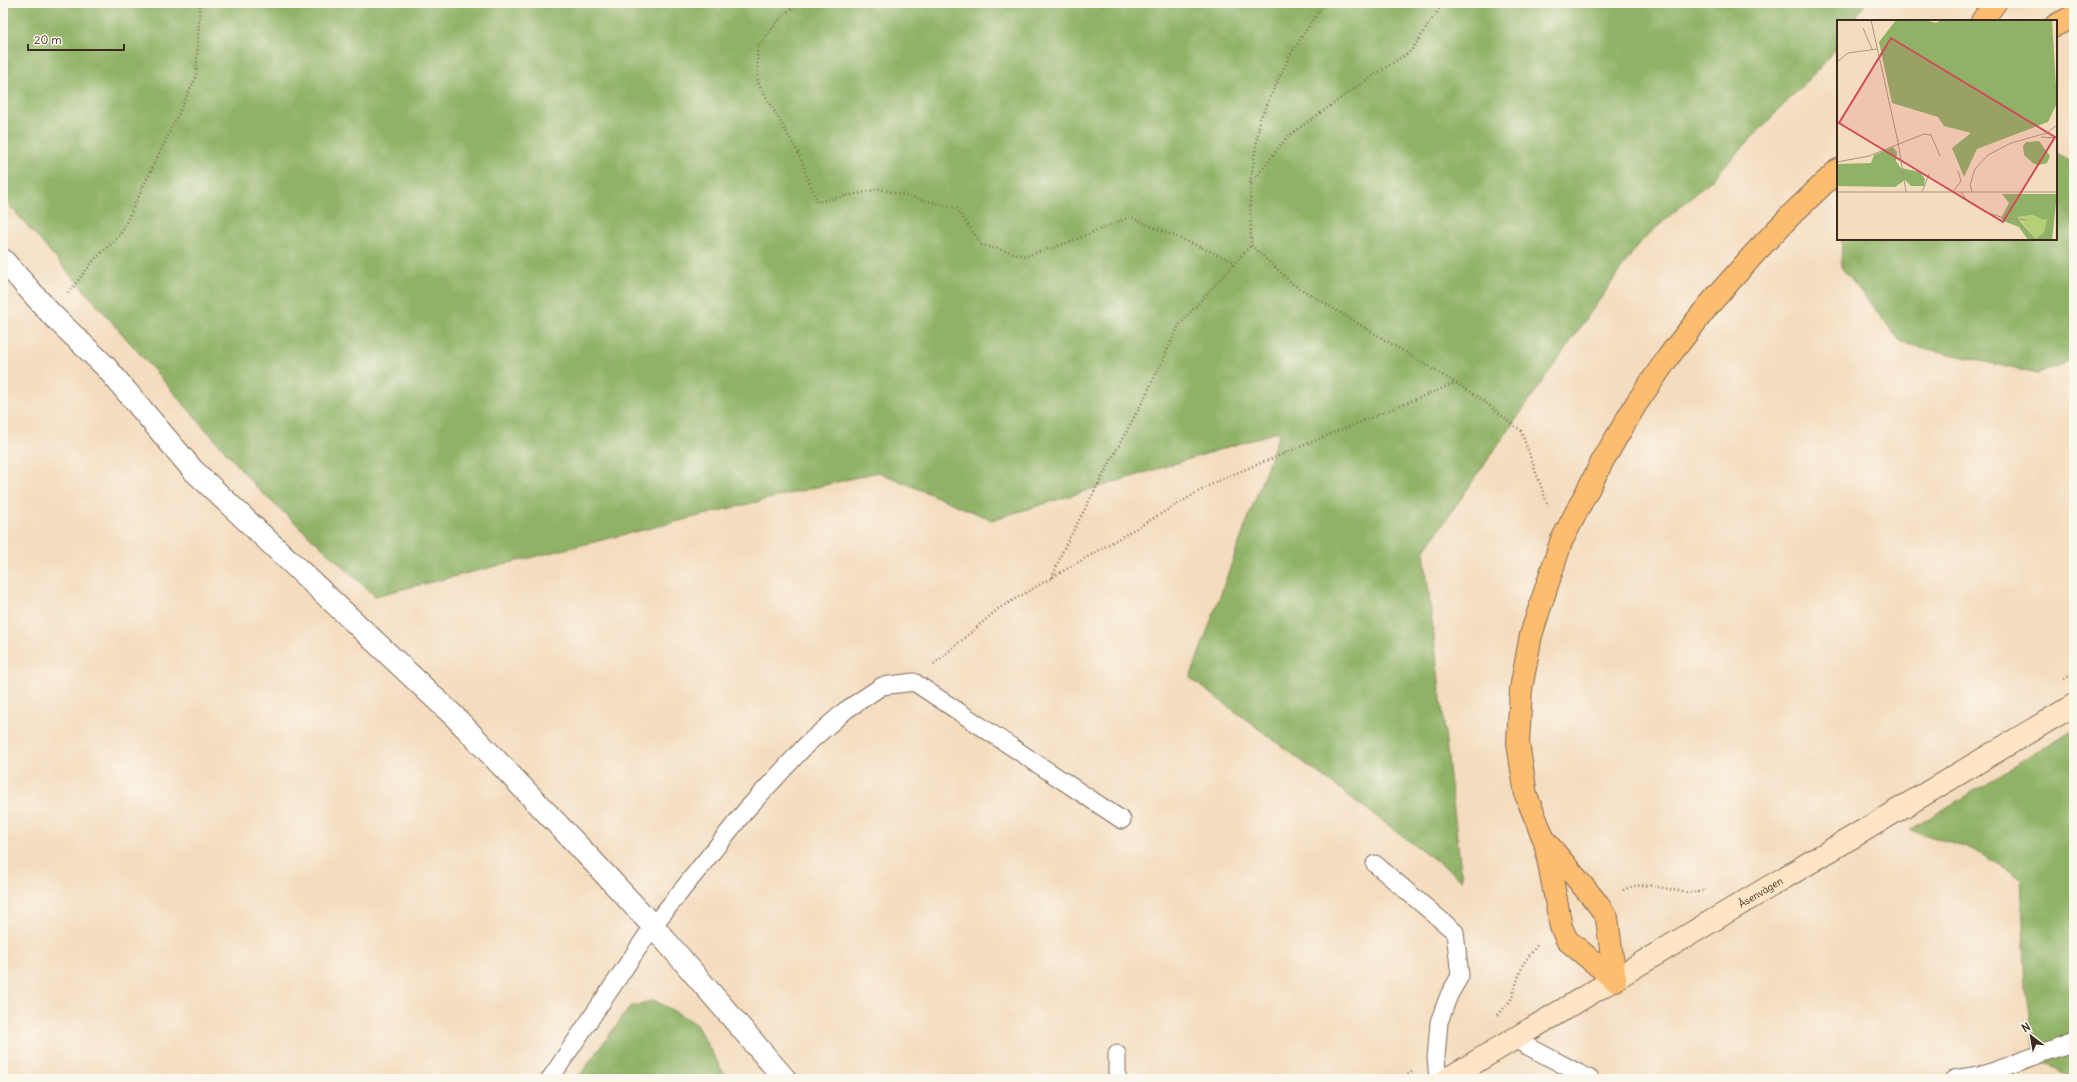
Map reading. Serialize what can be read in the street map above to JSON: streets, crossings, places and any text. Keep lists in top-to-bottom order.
{
  "streets": {
    "street": ["Åsenvägen"]
  },
  "scale_bar": "20 m",
  "north": "top left"
}
